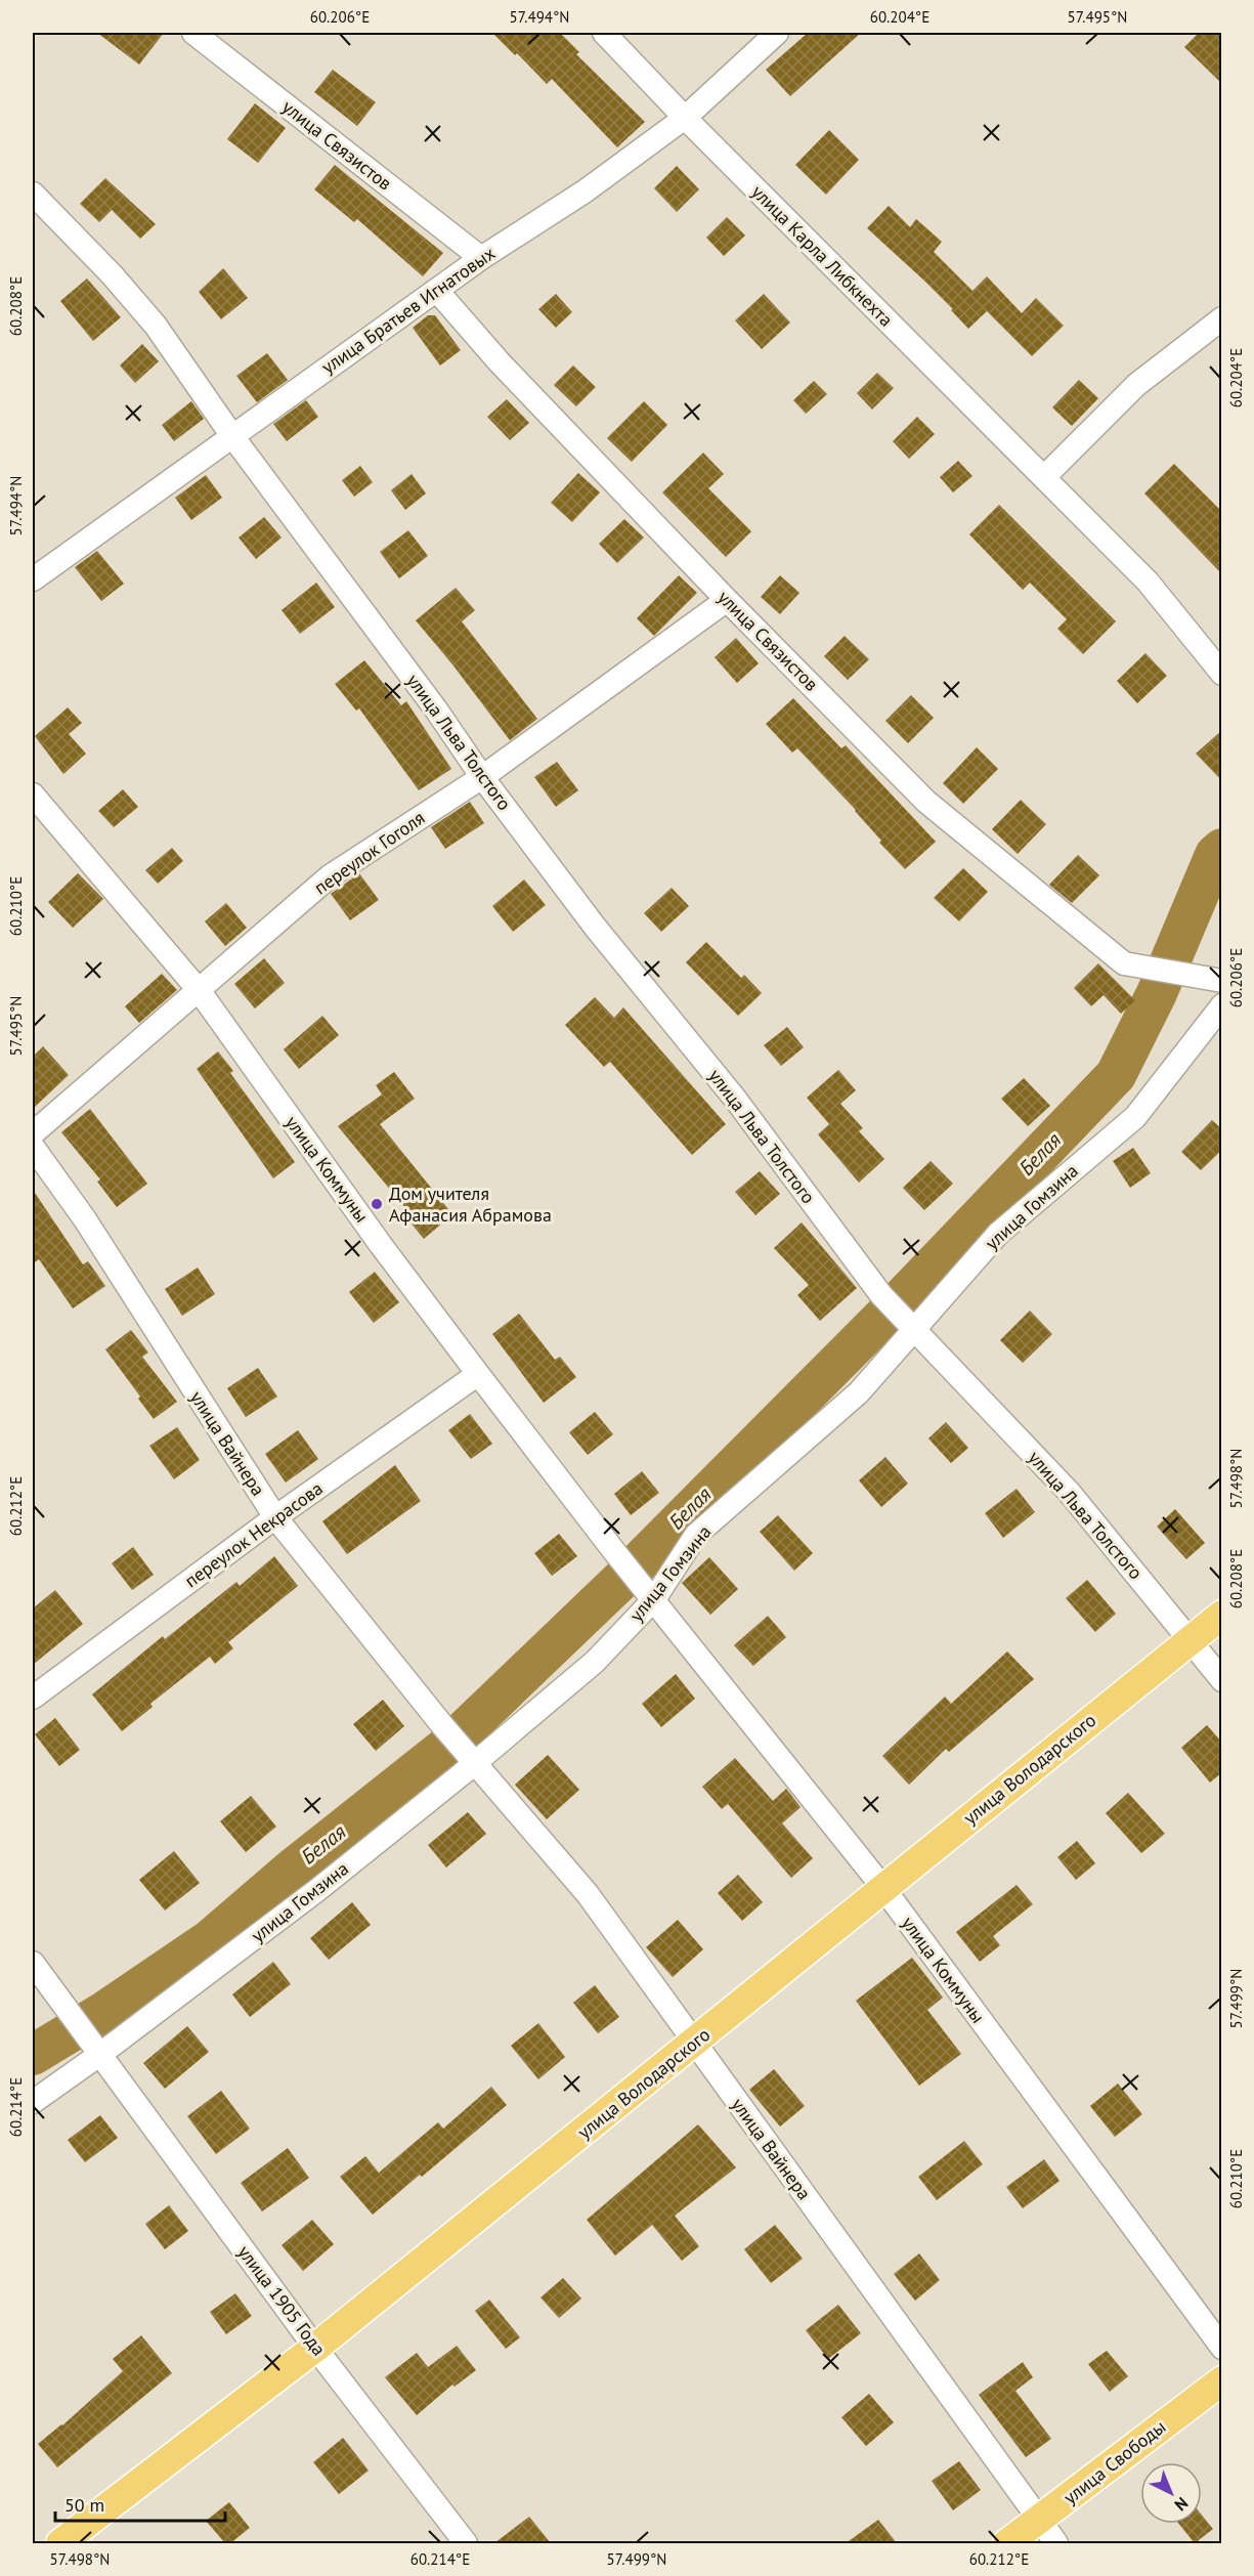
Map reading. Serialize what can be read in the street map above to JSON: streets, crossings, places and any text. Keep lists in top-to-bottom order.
{
  "streets": {
    "main road": ["улица Володарского", "улица Свободы"],
    "street": [
      "улица Связистов",
      "улица Карла Либкнехта",
      "улица Братьев Игнатовых",
      "улица Льва Толстого",
      "переулок Гоголя",
      "улица Коммуны",
      "улица Гомзина",
      "улица Вайнера",
      "переулок Некрасова",
      "улица 1905 Года"
    ]
  },
  "crossings": [
    ["улица Связистов", "улица Братьев Игнатовых"],
    ["улица Связистов", "переулок Гоголя"],
    ["улица Карла Либкнехта", "улица Братьев Игнатовых"],
    ["улица Братьев Игнатовых", "улица Льва Толстого"],
    ["улица Льва Толстого", "переулок Гоголя"],
    ["улица Льва Толстого", "улица Гомзина"],
    ["улица Льва Толстого", "улица Володарского"],
    ["переулок Гоголя", "улица Коммуны"],
    ["улица Коммуны", "улица Гомзина"],
    ["улица Коммуны", "переулок Некрасова"],
    ["улица Коммуны", "улица Володарского"],
    ["улица Гомзина", "улица Вайнера"],
    ["улица Гомзина", "улица 1905 Года"],
    ["улица Вайнера", "переулок Некрасова"],
    ["улица Вайнера", "улица Володарского"],
    ["улица Вайнера", "улица Свободы"],
    ["улица Володарского", "улица 1905 Года"]
  ],
  "water": ["Белая"],
  "places": ["Дом учителя Афанасия Абрамова"],
  "scale_bar": "50 m",
  "north": "bottom right",
  "coordinates": [
    "60.206°E",
    "57.494°N",
    "60.204°E",
    "57.495°N",
    "60.208°E",
    "60.210°E",
    "57.498°N",
    "60.212°E",
    "57.499°N",
    "60.214°E"
  ]
}
